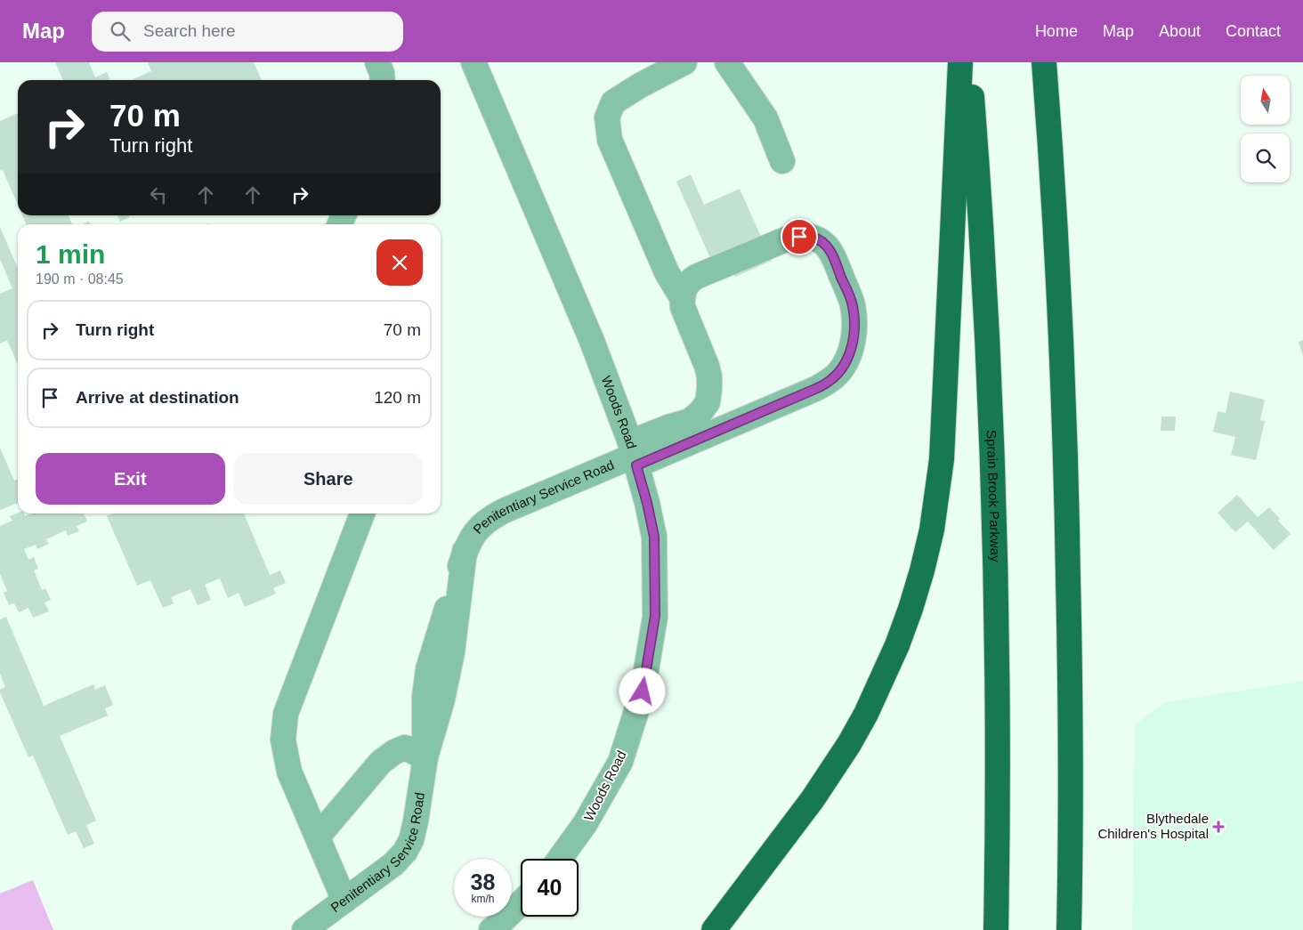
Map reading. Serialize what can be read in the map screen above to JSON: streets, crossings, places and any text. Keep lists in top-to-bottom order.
{
  "streets": {
    "highway": ["Sprain Brook Parkway"],
    "street": ["Woods Road", "Penitentiary Service Road"]
  },
  "crossings": [
    ["Woods Road", "Penitentiary Service Road"]
  ],
  "places": {
    "health": ["Blythedale Children's Hospital"]
  },
  "north": "top",
  "page": {
    "header": "Map",
    "search": "Search here",
    "nav": [
      "Home",
      "Map",
      "About",
      "Contact"
    ],
    "turn": ["70 m", "Turn right"],
    "heading": ["1 min", "190 m · 08:45"],
    "list": [
      {
        "name": "Turn right",
        "value": "70 m"
      },
      {
        "name": "Arrive at destination",
        "value": "120 m"
      }
    ],
    "buttons": ["Exit", "Share"],
    "speed": "38 km/h",
    "limit": "40"
  }
}
